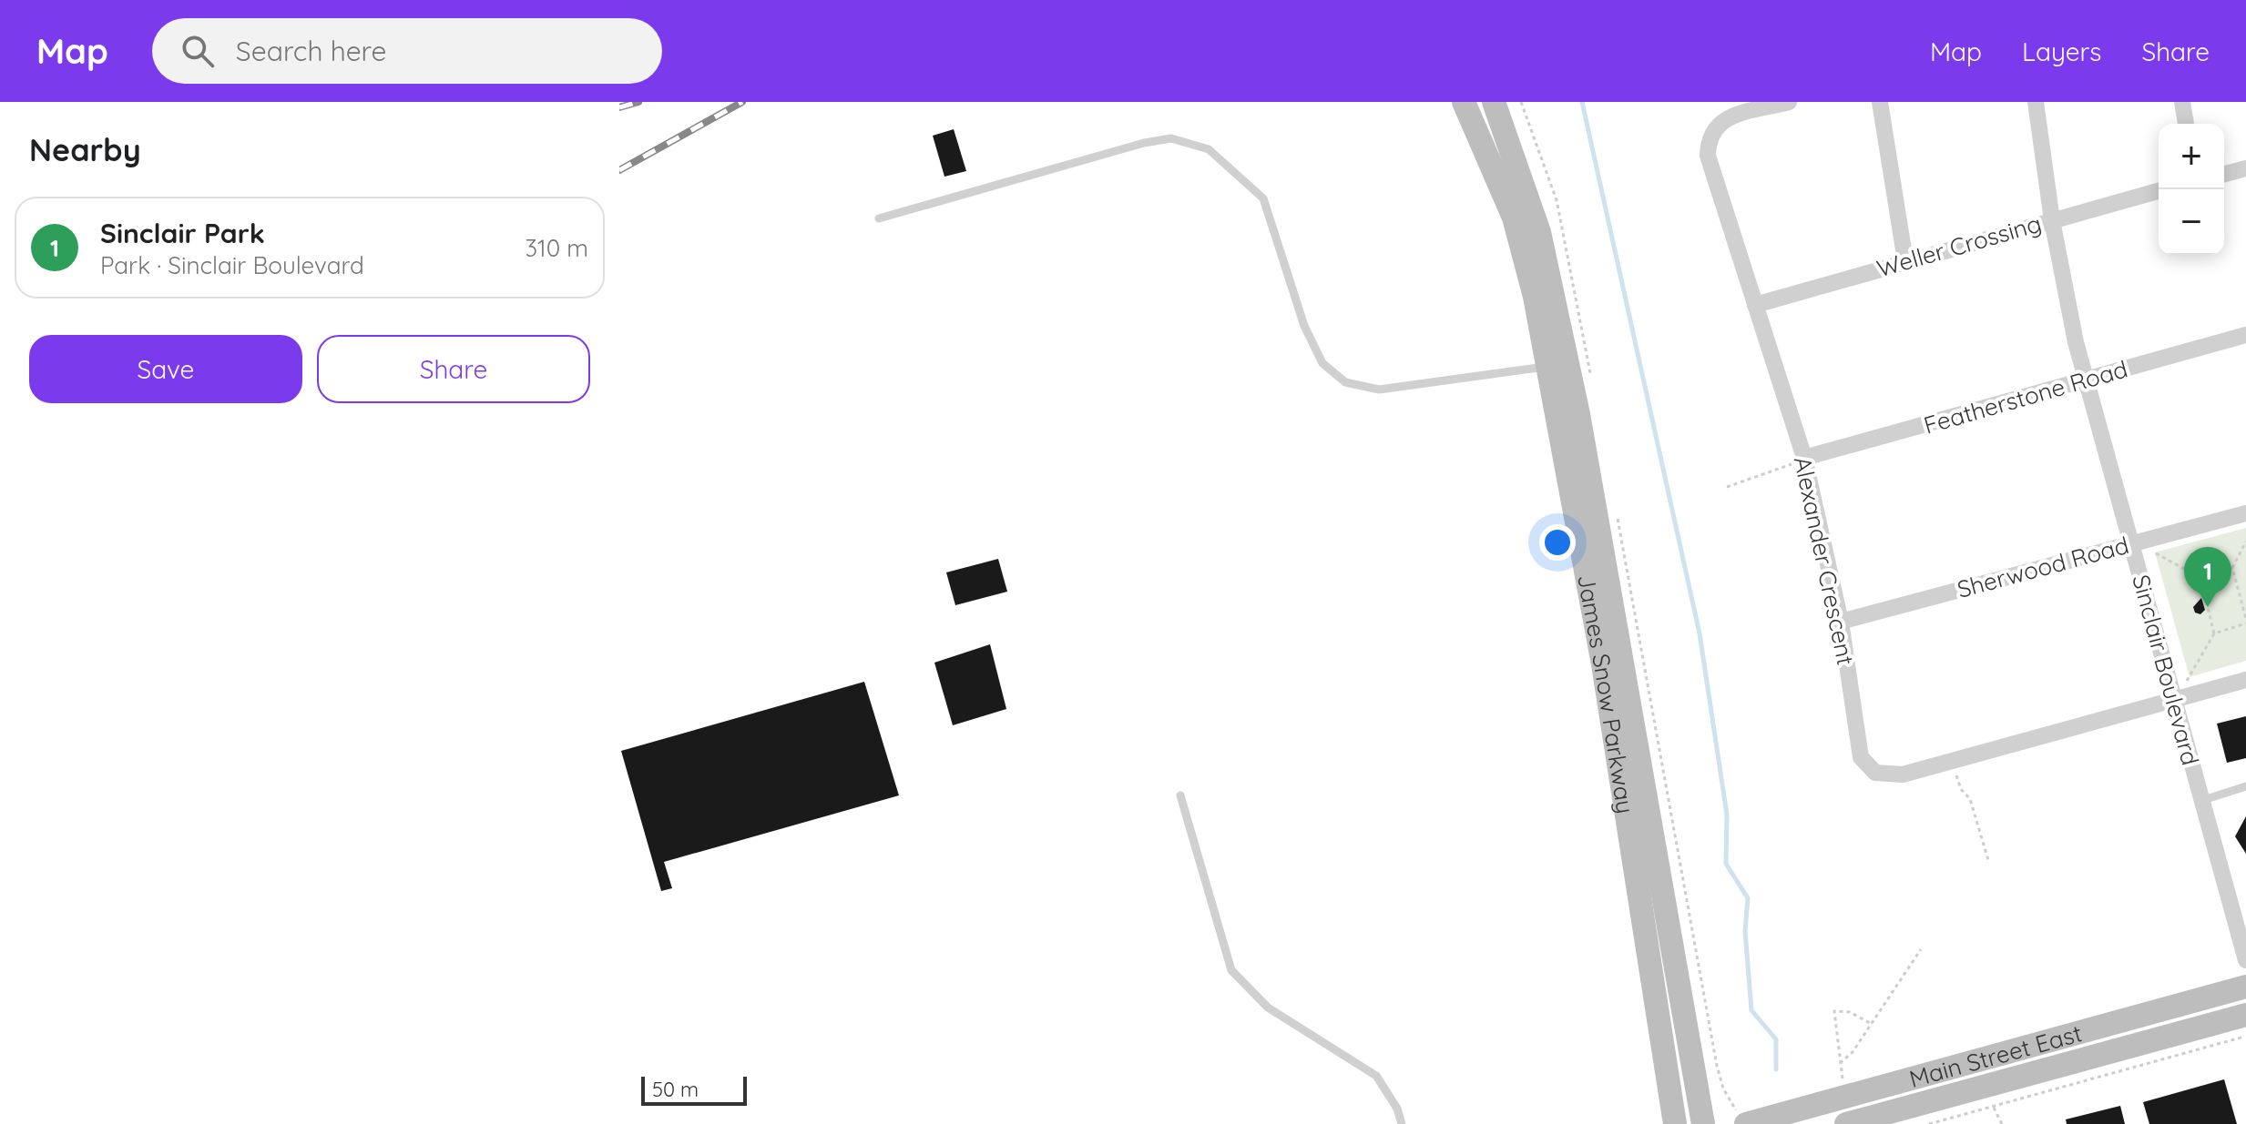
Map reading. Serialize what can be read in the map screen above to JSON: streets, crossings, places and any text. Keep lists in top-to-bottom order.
{
  "streets": {
    "main road": ["James Snow Parkway", "Main Street East"],
    "street": [
      "Weller Crossing",
      "Featherstone Road",
      "Alexander Crescent",
      "Sherwood Road",
      "Sinclair Boulevard"
    ]
  },
  "crossings": [
    ["Weller Crossing", "Alexander Crescent"],
    ["Weller Crossing", "Sinclair Boulevard"],
    ["Featherstone Road", "Alexander Crescent"],
    ["Featherstone Road", "Sinclair Boulevard"],
    ["Alexander Crescent", "Sherwood Road"],
    ["Alexander Crescent", "Sinclair Boulevard"],
    ["Sherwood Road", "Sinclair Boulevard"]
  ],
  "scale_bar": "50 m",
  "page": {
    "header": "Map",
    "search": "Search here",
    "nav": ["Map", "Layers", "Share"],
    "heading": "Nearby",
    "map_buttons": ["+", "−"],
    "list": [
      {
        "mark": "1",
        "name": "Sinclair Park",
        "note": "Park · Sinclair Boulevard",
        "value": "310 m"
      }
    ],
    "buttons": ["Save", "Share"],
    "pins": "1",
    "scale": "50 m"
  }
}
